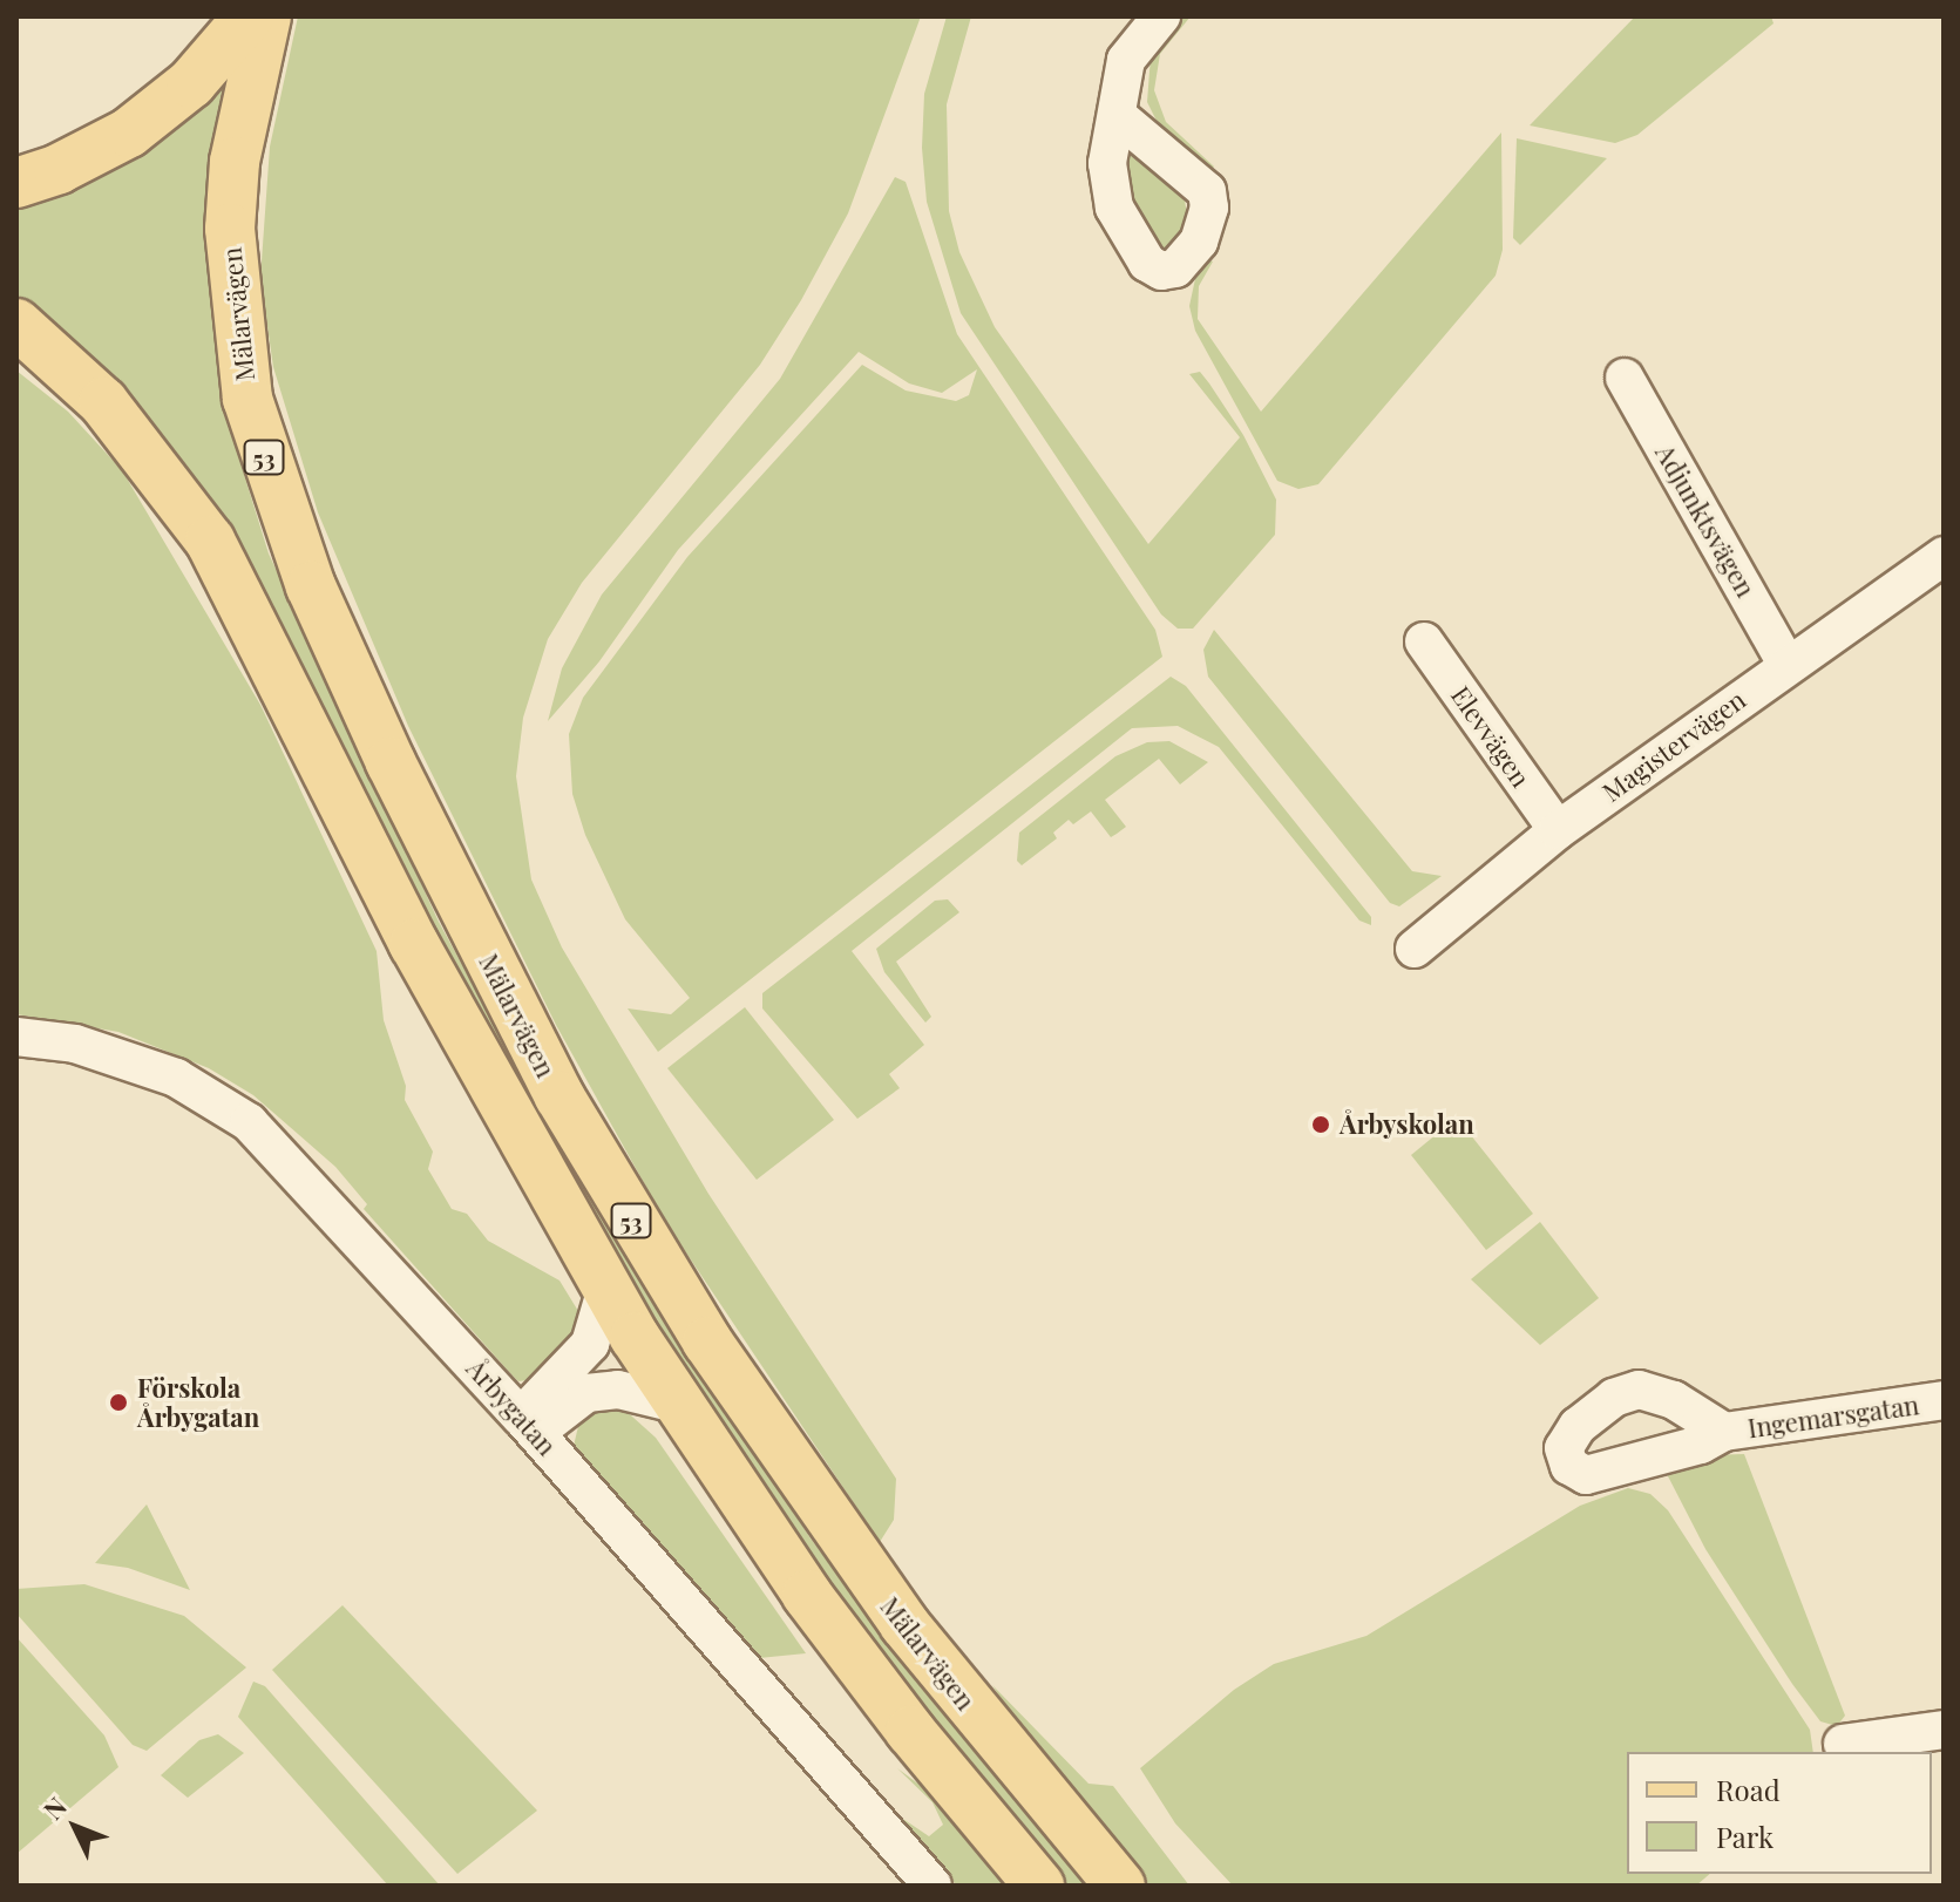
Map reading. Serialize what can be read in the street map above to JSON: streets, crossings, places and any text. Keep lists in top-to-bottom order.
{
  "streets": {
    "main road": ["Mälarvägen", "53"],
    "street": [
      "Adjunktsvägen",
      "Elevvägen",
      "Magistervägen",
      "Årbygatan",
      "Ingemarsgatan"
    ]
  },
  "crossings": [
    ["Adjunktsvägen", "Magistervägen"],
    ["Elevvägen", "Magistervägen"]
  ],
  "places": ["Årbyskolan", "Förskola Årbygatan"],
  "legend": ["Road", "Park"],
  "north": "top left"
}
